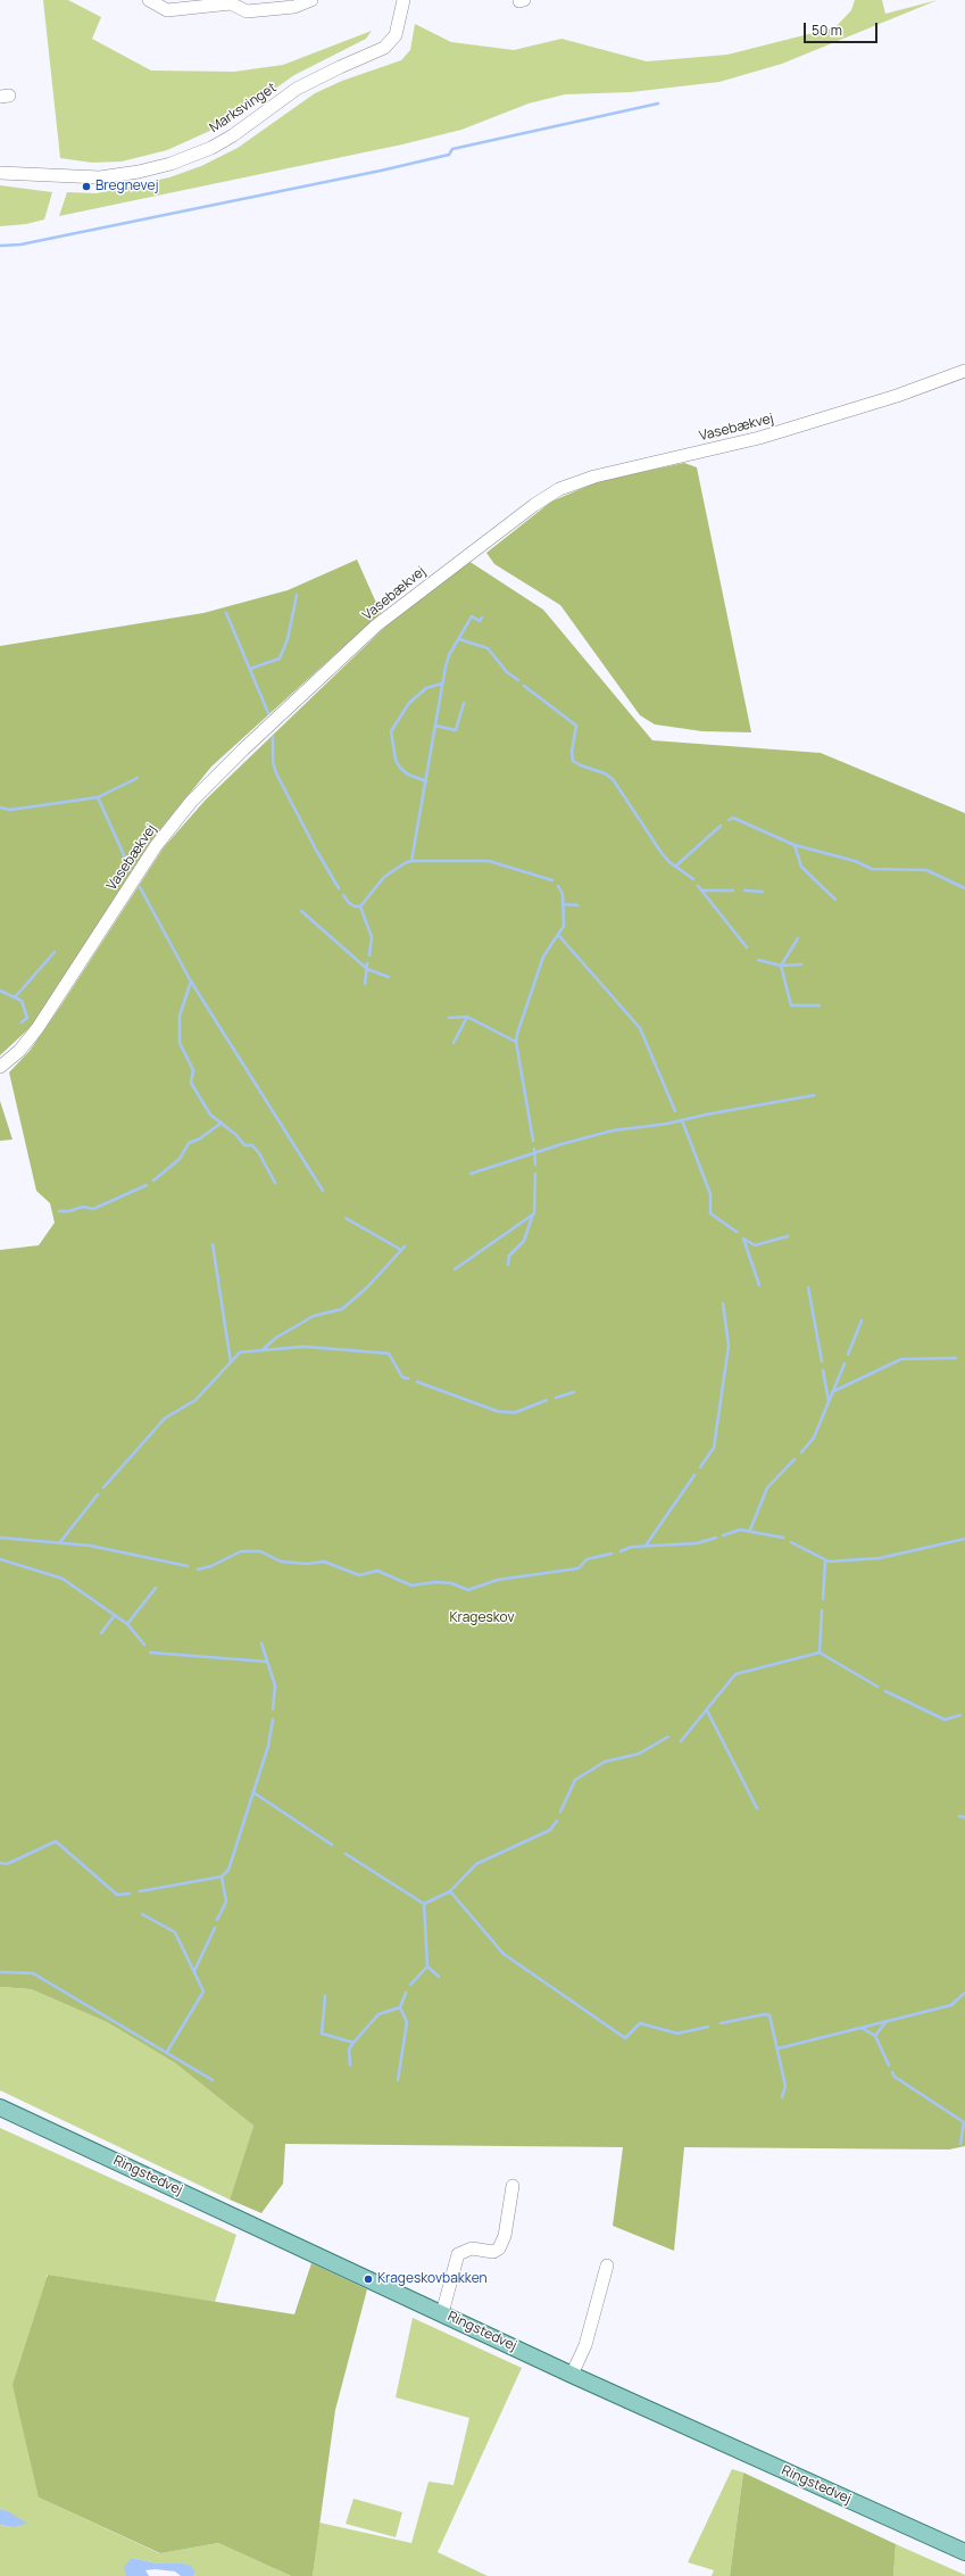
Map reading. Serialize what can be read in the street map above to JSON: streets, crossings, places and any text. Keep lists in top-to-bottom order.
{
  "streets": {
    "main road": ["Ringstedvej"],
    "street": ["Marksvinget", "Vasebækvej"]
  },
  "parks": ["Krageskov"],
  "places": ["Bregnevej", "Krageskovbakken"],
  "scale_bar": "50 m"
}
